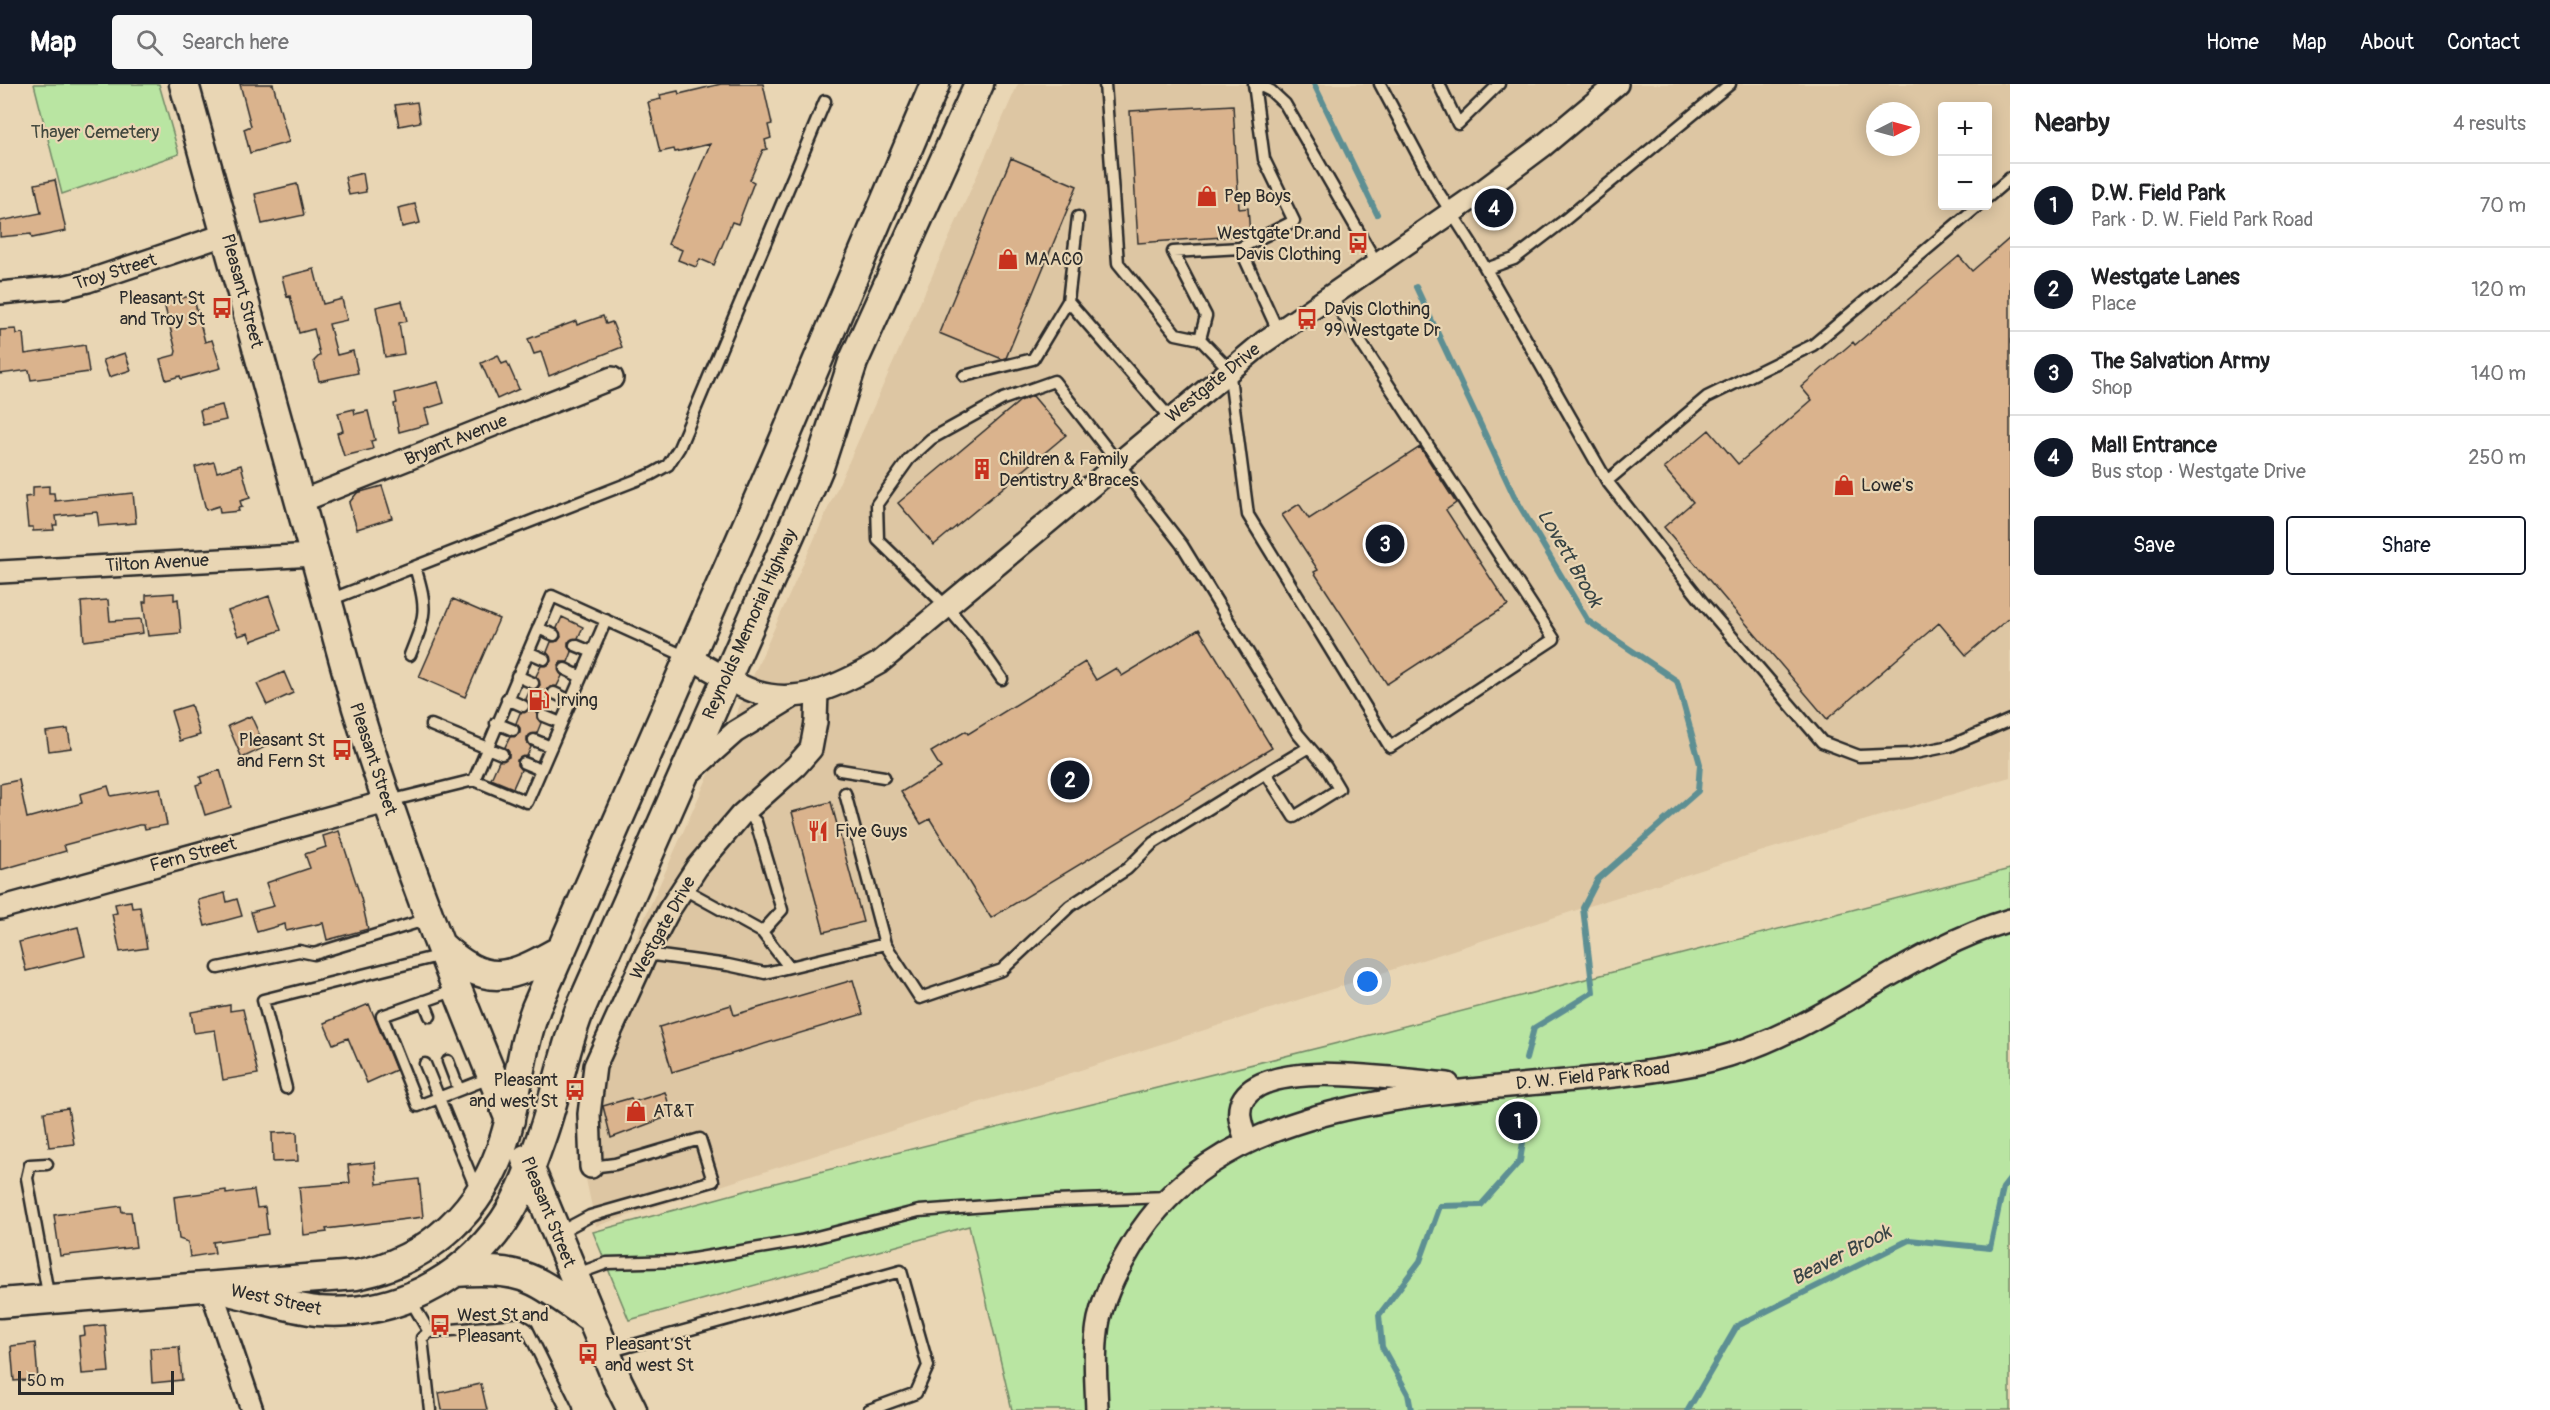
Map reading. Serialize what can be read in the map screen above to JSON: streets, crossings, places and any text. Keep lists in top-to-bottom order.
{
  "streets": {
    "main road": ["Pleasant Street", "Reynolds Memorial Highway", "West Street"],
    "street": [
      "Troy Street",
      "Westgate Drive",
      "Bryant Avenue",
      "Tilton Avenue",
      "Fern Street",
      "D. W. Field Park Road"
    ]
  },
  "crossings": [
    ["Troy Street", "Pleasant Street"],
    ["Pleasant Street", "Bryant Avenue"],
    ["Pleasant Street", "Tilton Avenue"],
    ["Pleasant Street", "Reynolds Memorial Highway"],
    ["Pleasant Street", "Fern Street"],
    ["Pleasant Street", "West Street"],
    ["Westgate Drive", "Reynolds Memorial Highway"],
    ["Reynolds Memorial Highway", "West Street"]
  ],
  "water": ["Lovett Brook", "Beaver Brook"],
  "parks": ["Thayer Cemetery"],
  "places": {
    "shop": [
      "Pep Boys",
      "MAACO",
      "Lowe's",
      "AT&T"
    ],
    "bus stop": [
      "Westgate Dr.and Davis Clothing",
      "Pleasant St and Troy St",
      "Davis Clothing 99 Westgate Dr",
      "Pleasant St and Fern St",
      "Pleasant and west St",
      "West St and Pleasant",
      "Pleasant St and west St"
    ],
    "building": ["Children & Family Dentistry & Braces"],
    "fuel station": ["Irving"],
    "restaurant": ["Five Guys"]
  },
  "scale_bar": "50 m",
  "north": "right",
  "page": {
    "header": "Map",
    "search": "Search here",
    "nav": [
      "Home",
      "Map",
      "About",
      "Contact"
    ],
    "heading": ["Nearby", "4 results"],
    "map_buttons": ["+", "−"],
    "list": [
      {
        "mark": "1",
        "name": "D.W. Field Park",
        "note": "Park · D. W. Field Park Road",
        "value": "70 m"
      },
      {
        "mark": "2",
        "name": "Westgate Lanes",
        "note": "Place",
        "value": "120 m"
      },
      {
        "mark": "3",
        "name": "The Salvation Army",
        "note": "Shop",
        "value": "140 m"
      },
      {
        "mark": "4",
        "name": "Mall Entrance",
        "note": "Bus stop · Westgate Drive",
        "value": "250 m"
      }
    ],
    "pins": [
      "4",
      "3",
      "2",
      "1"
    ],
    "buttons": ["Save", "Share"],
    "scale": "50 m"
  }
}
